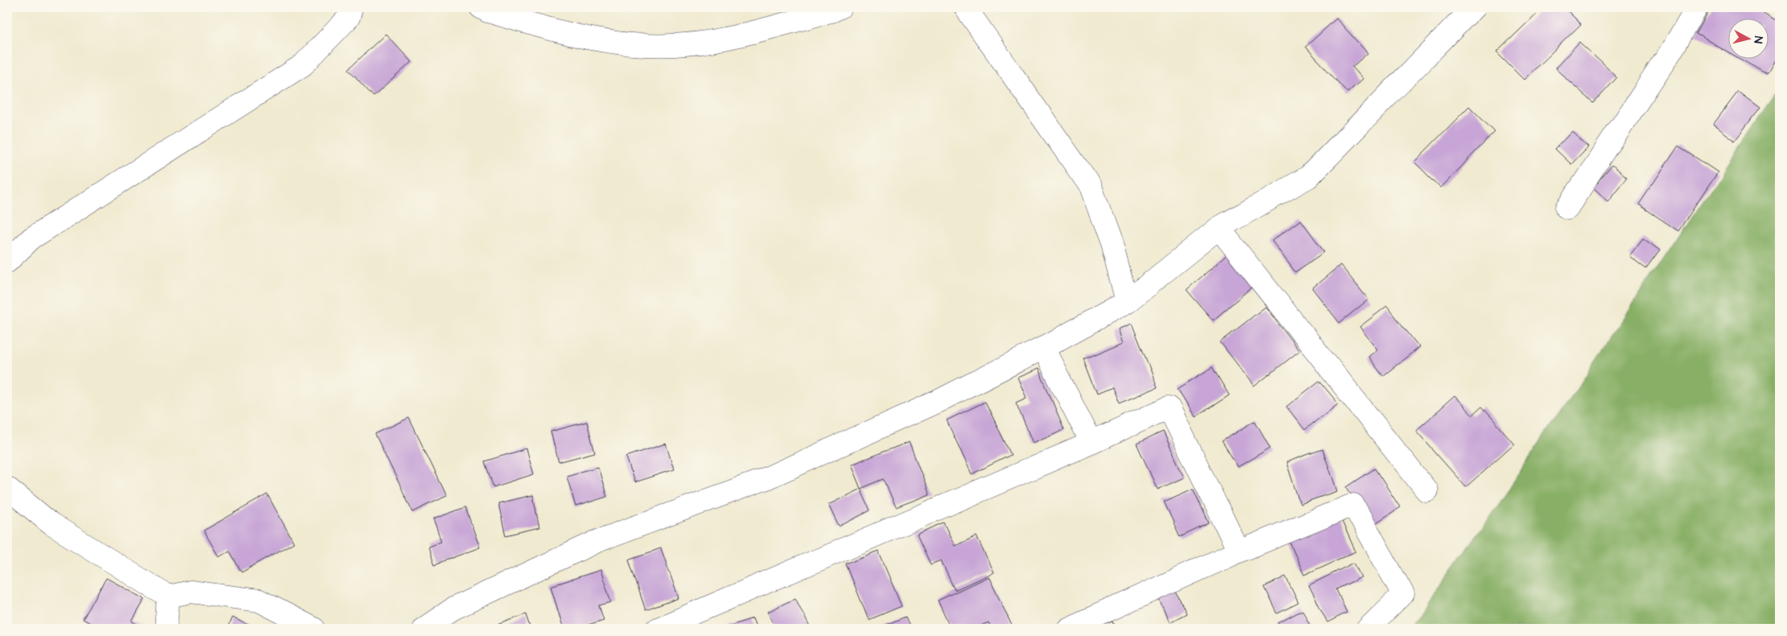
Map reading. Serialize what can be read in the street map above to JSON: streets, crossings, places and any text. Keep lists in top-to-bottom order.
{
  "north": "right"
}
